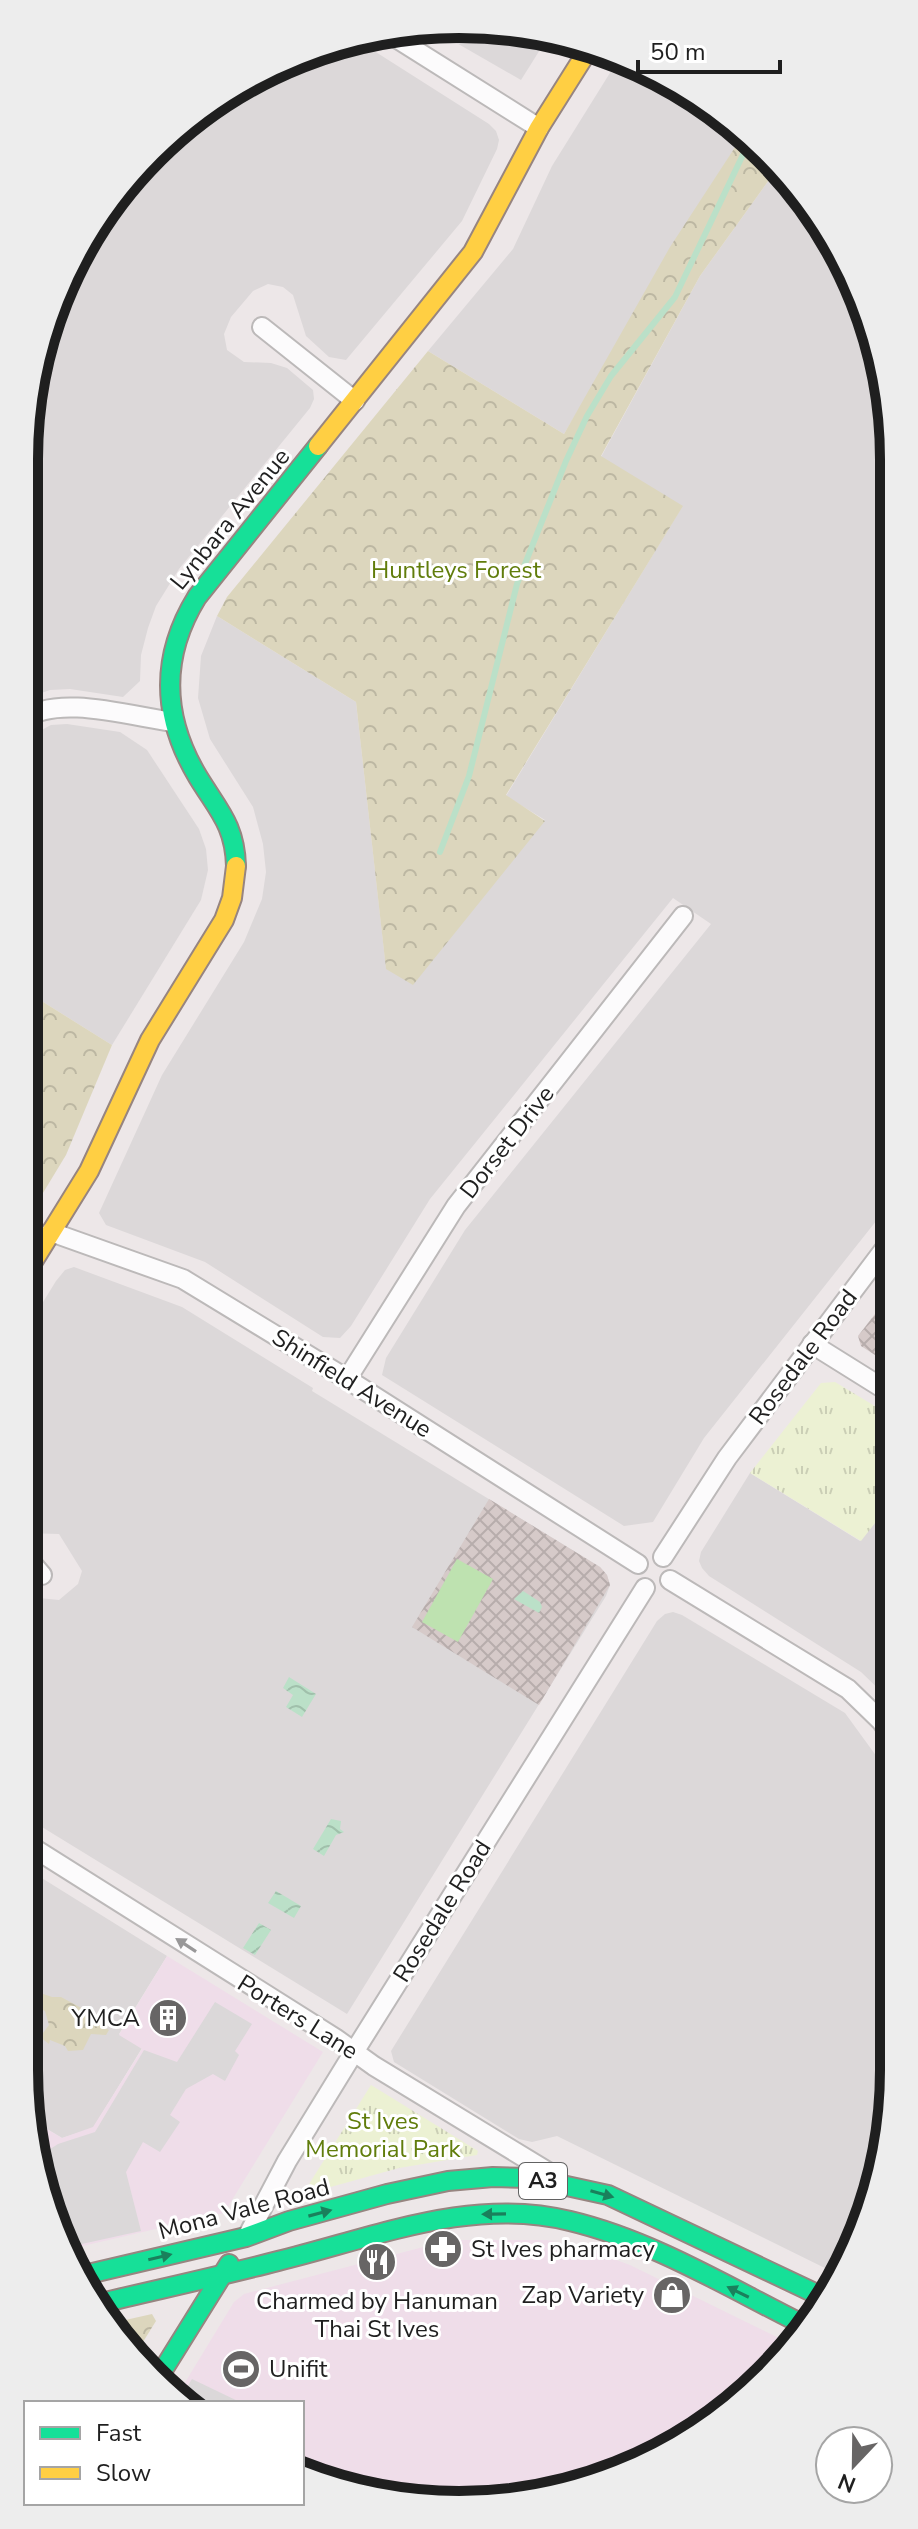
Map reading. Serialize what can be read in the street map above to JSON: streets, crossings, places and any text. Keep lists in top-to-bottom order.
{
  "streets": {
    "main road": ["Lynbara Avenue", "A3", "Mona Vale Road"],
    "street": [
      "Dorset Drive",
      "Rosedale Road",
      "Shinfield Avenue",
      "Porters Lane"
    ]
  },
  "crossings": [
    ["Lynbara Avenue", "Shinfield Avenue"],
    ["Dorset Drive", "Shinfield Avenue"],
    ["Rosedale Road", "Shinfield Avenue"],
    ["Rosedale Road", "Porters Lane"],
    ["Rosedale Road", "Mona Vale Road"],
    ["Porters Lane", "Mona Vale Road"]
  ],
  "one_way": ["Porters Lane"],
  "parks": ["Huntleys Forest", "St Ives Memorial Park"],
  "places": {
    "building": ["YMCA"],
    "pharmacy": ["St Ives pharmacy"],
    "restaurant": ["Charmed by Hanuman Thai St Ives"],
    "shop": ["Zap Variety"],
    "sports": ["Unifit"]
  },
  "legend": ["Fast", "Slow"],
  "scale_bar": "50 m",
  "north": "bottom"
}
